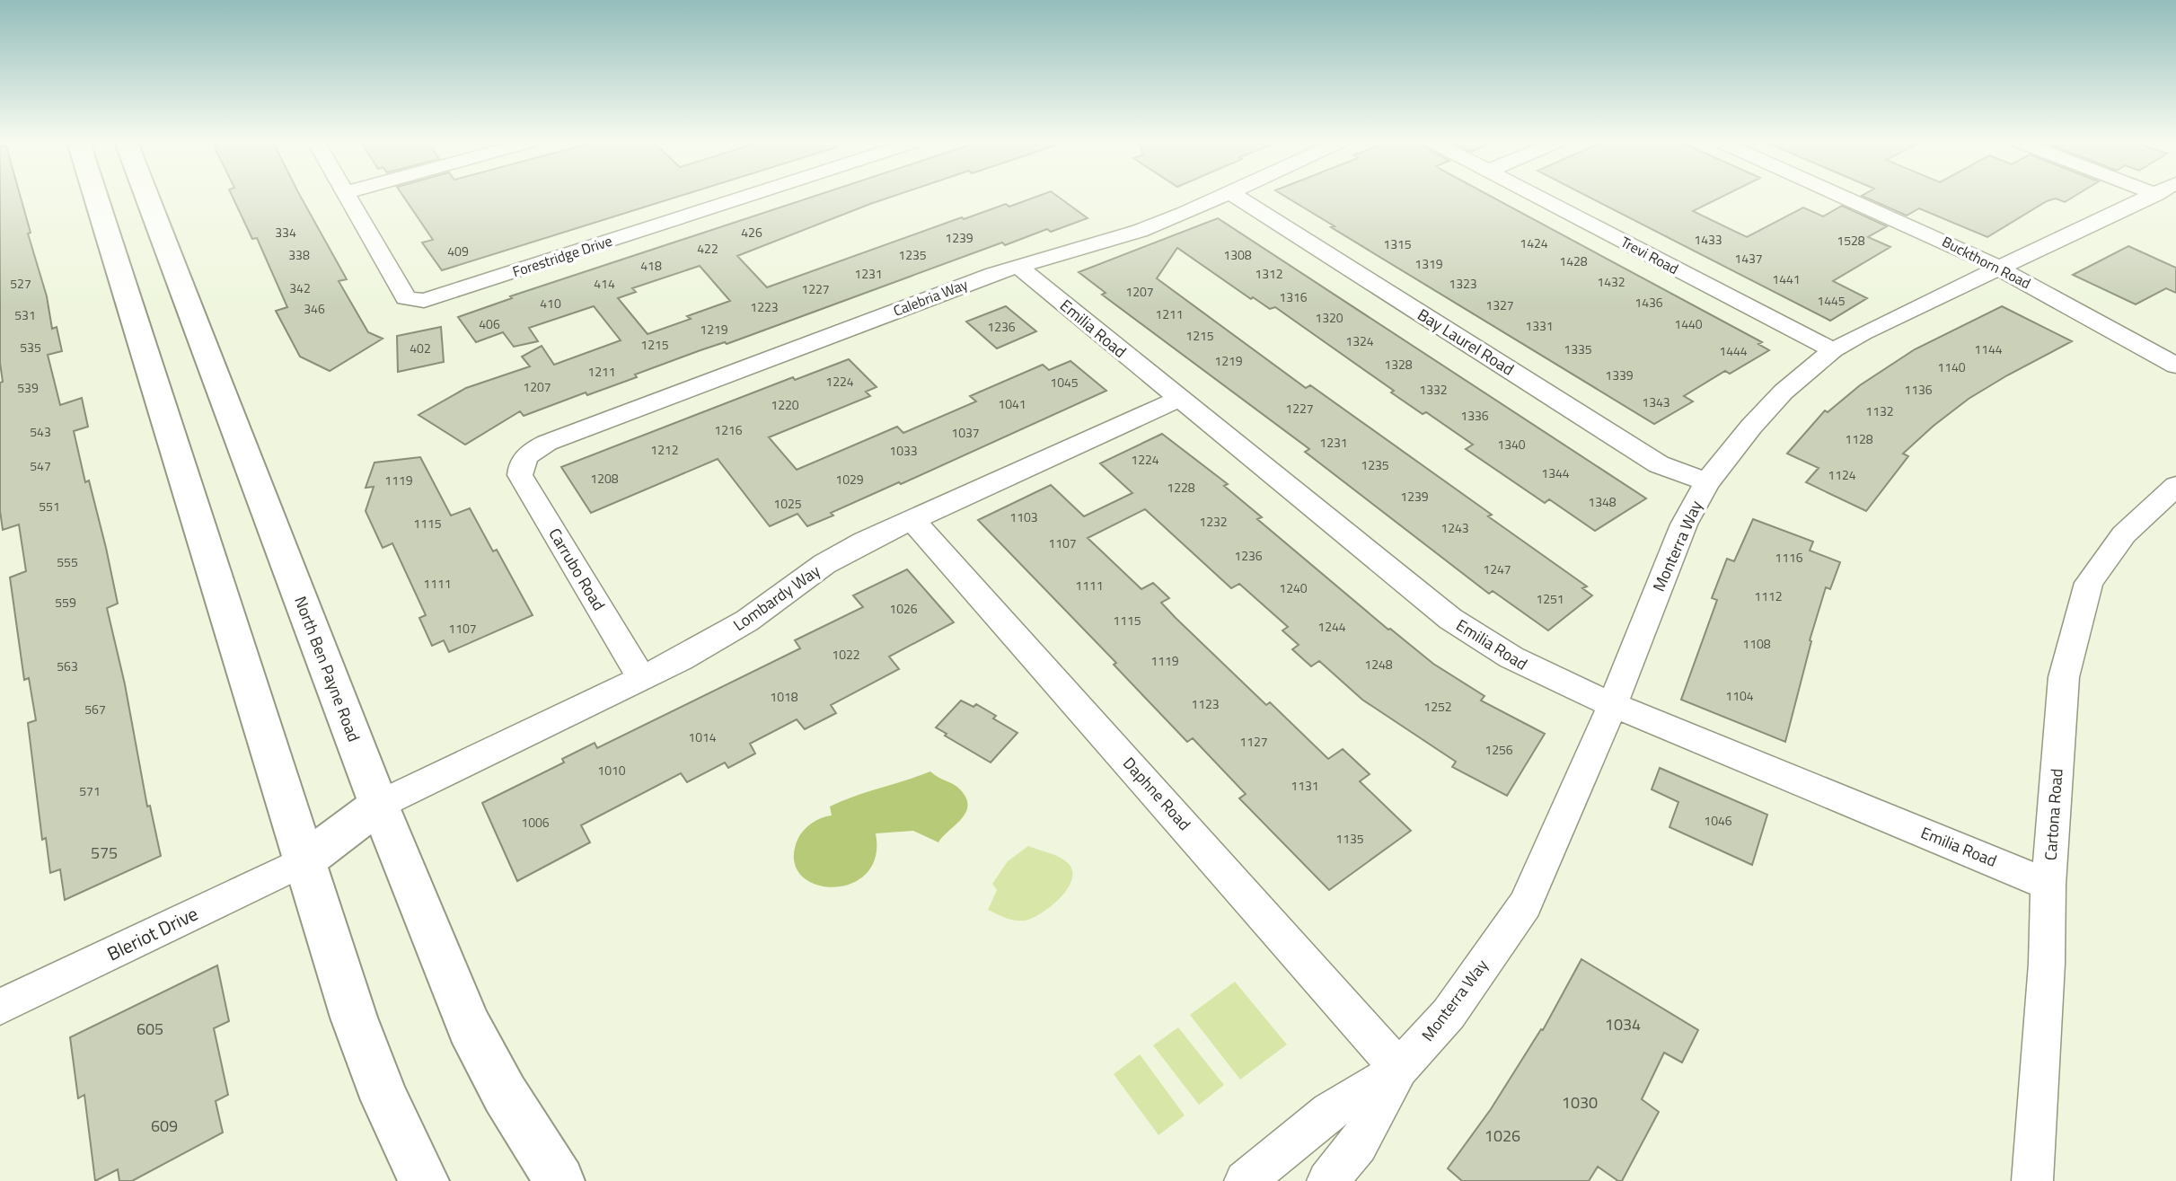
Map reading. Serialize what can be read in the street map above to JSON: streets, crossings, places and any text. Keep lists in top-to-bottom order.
{
  "streets": {
    "street": [
      "Trevi Road",
      "Forestridge Drive",
      "Buckthorn Road",
      "Calebria Way",
      "Emilia Road",
      "Bay Laurel Road",
      "Monterra Way",
      "Carrubo Road",
      "Lombardy Way",
      "North Ben Payne Road",
      "Daphne Road",
      "Cartona Road",
      "Bleriot Drive"
    ]
  },
  "crossings": [
    ["Trevi Road", "Monterra Way"],
    ["Buckthorn Road", "Monterra Way"],
    ["Calebria Way", "Emilia Road"],
    ["Calebria Way", "Carrubo Road"],
    ["Emilia Road", "Monterra Way"],
    ["Emilia Road", "Lombardy Way"],
    ["Emilia Road", "Cartona Road"],
    ["Bay Laurel Road", "Monterra Way"],
    ["Monterra Way", "Daphne Road"],
    ["Carrubo Road", "Lombardy Way"],
    ["Lombardy Way", "North Ben Payne Road"],
    ["Lombardy Way", "Daphne Road"]
  ],
  "house_numbers": [
    "334",
    "426",
    "1239",
    "1433",
    "1528",
    "1424",
    "1315",
    "422",
    "409",
    "338",
    "1235",
    "1308",
    "1437",
    "1428",
    "1319",
    "418",
    "1231",
    "1312",
    "1441",
    "1432",
    "527",
    "414",
    "1323",
    "342",
    "1227",
    "1207",
    "1316",
    "1445",
    "1436",
    "410",
    "1327",
    "1223",
    "346",
    "1211",
    "531",
    "1320",
    "406",
    "1440",
    "1331",
    "1236",
    "1219",
    "1215",
    "1324",
    "1215",
    "535",
    "402",
    "1335",
    "1144",
    "1444",
    "1219",
    "1328",
    "1140",
    "1211",
    "1339",
    "1224",
    "1045",
    "1207",
    "539",
    "1332",
    "1136",
    "1343",
    "1041",
    "1220",
    "1227",
    "1132",
    "1336",
    "1216",
    "543",
    "1037",
    "1128",
    "1231",
    "1340",
    "1212",
    "1033",
    "1224",
    "1235",
    "547",
    "1344",
    "1124",
    "1208",
    "1029",
    "1119",
    "1228",
    "1239",
    "1348",
    "1025",
    "551",
    "1103",
    "1232",
    "1115",
    "1243",
    "1107",
    "1236",
    "1116",
    "555",
    "1247",
    "1111",
    "1111",
    "1240",
    "1112",
    "1251",
    "559",
    "1026",
    "1115",
    "1244",
    "1107",
    "1108",
    "1022",
    "1119",
    "1248",
    "563",
    "1104",
    "1018",
    "1123",
    "1252",
    "567",
    "1014",
    "1127",
    "1256",
    "1010",
    "1131",
    "571",
    "1046",
    "1006",
    "1135",
    "575",
    "1034",
    "605",
    "1030",
    "609",
    "1026"
  ]
}
